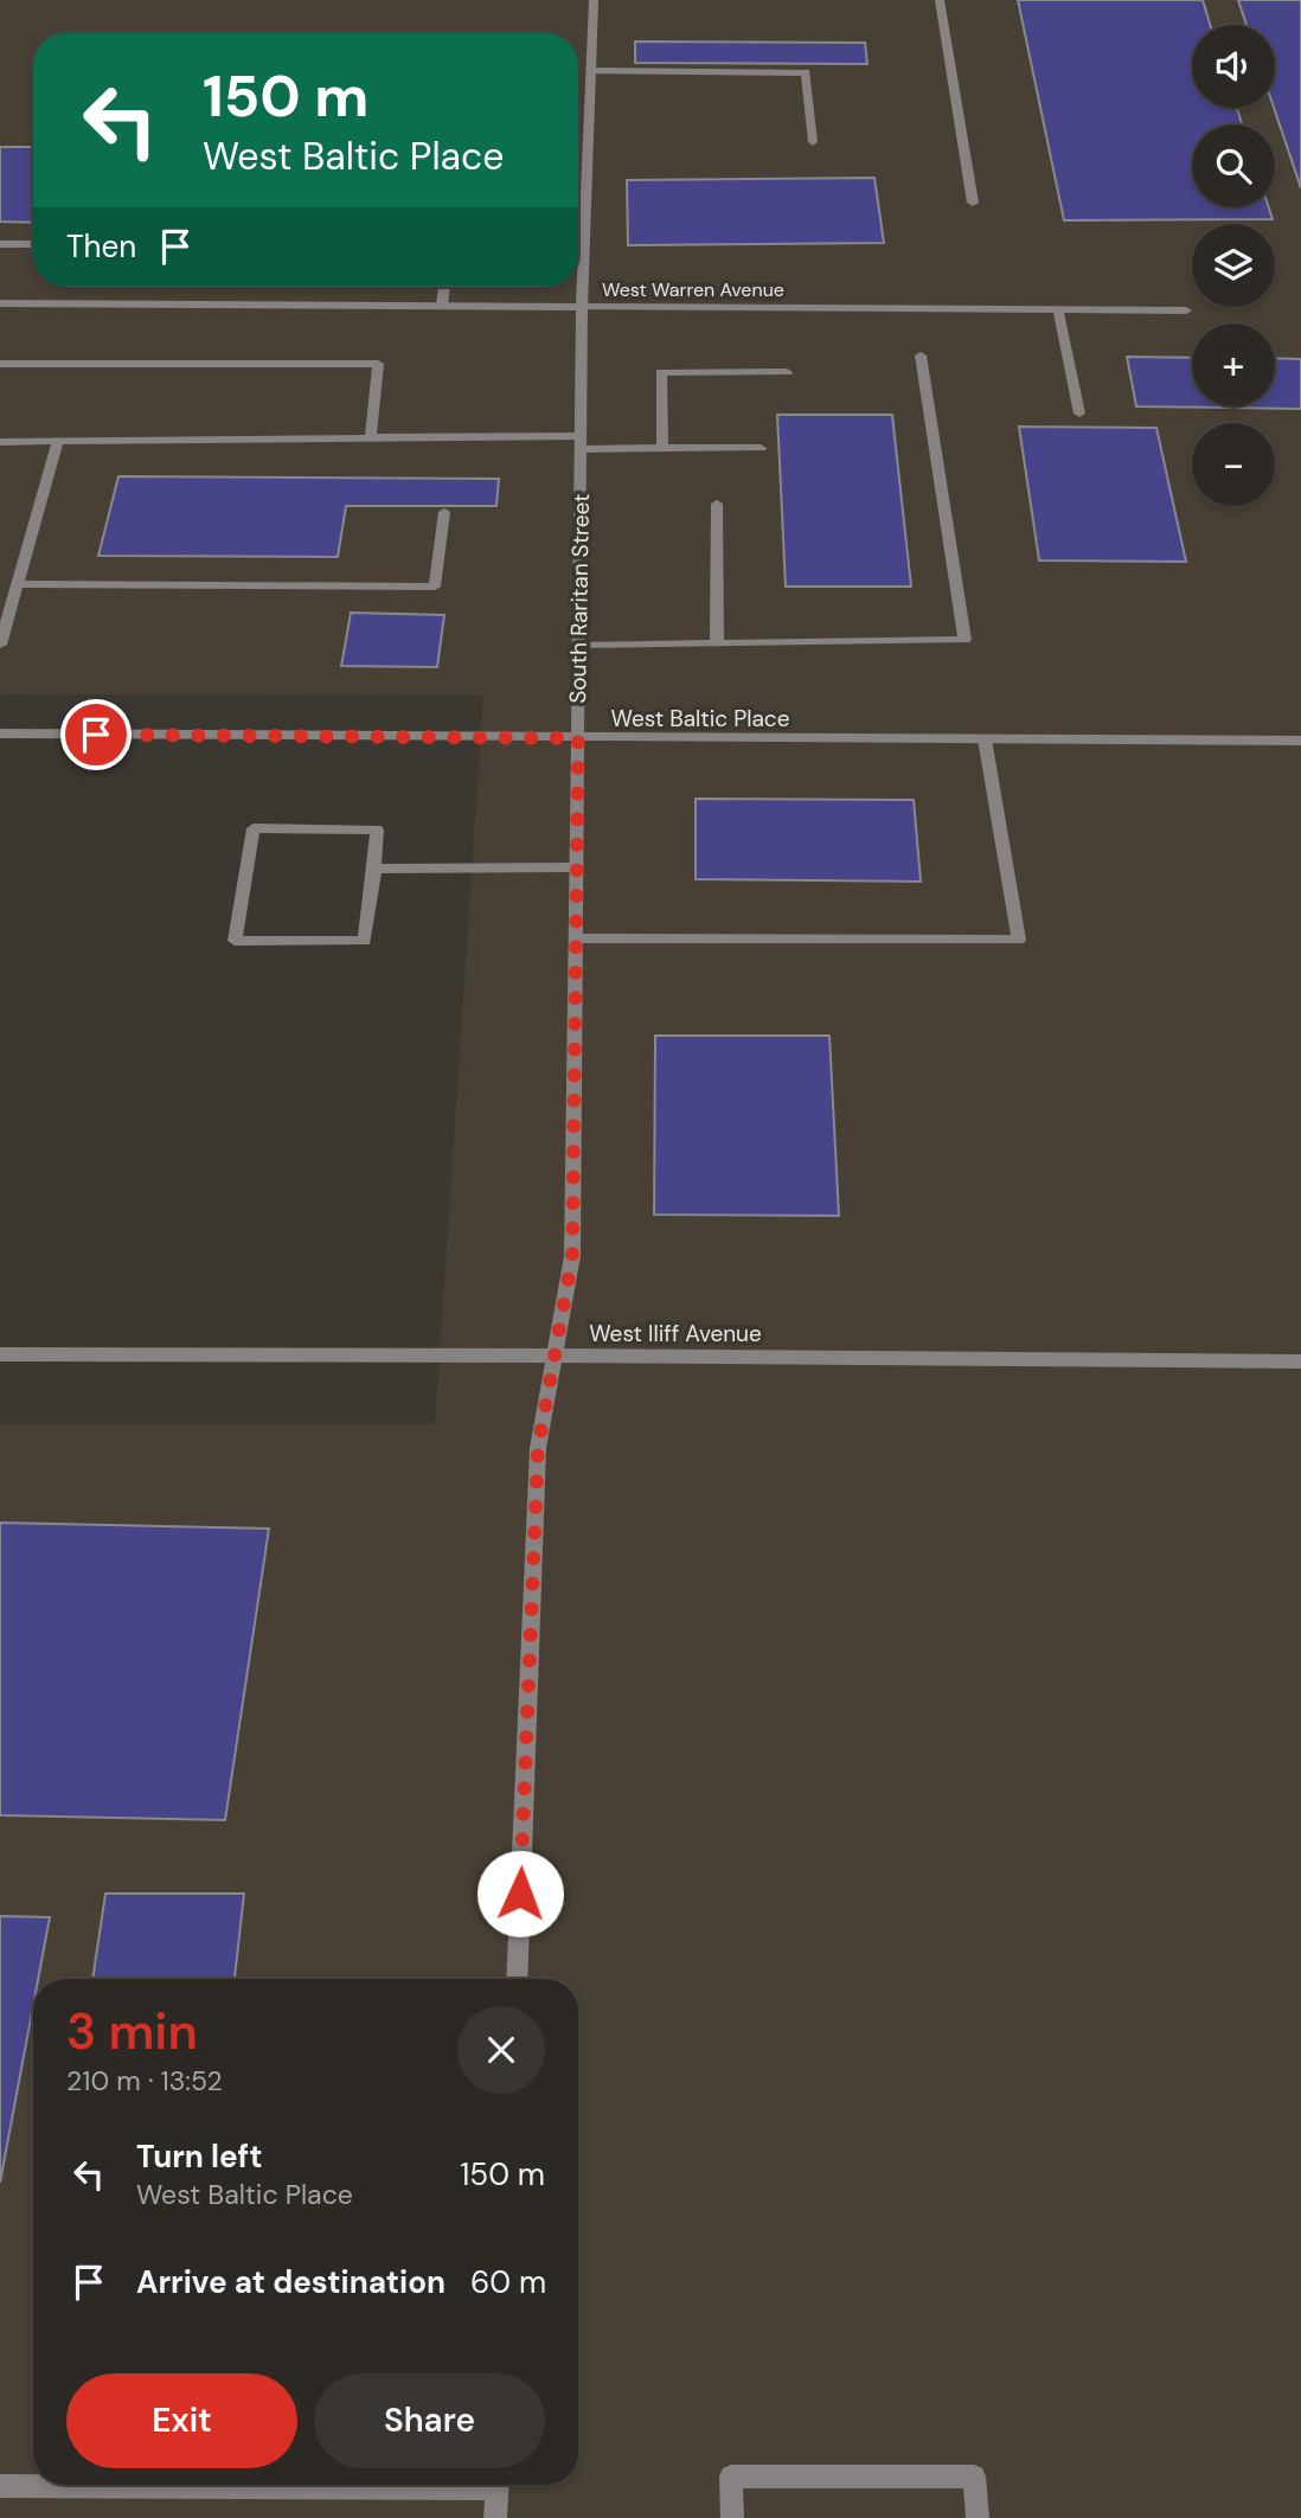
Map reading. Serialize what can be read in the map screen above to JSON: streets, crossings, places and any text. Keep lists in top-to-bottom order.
{
  "streets": {
    "street": [
      "West Warren Avenue",
      "South Raritan Street",
      "West Baltic Place",
      "West Iliff Avenue"
    ]
  },
  "crossings": [
    ["West Warren Avenue", "South Raritan Street"],
    ["South Raritan Street", "West Baltic Place"],
    ["South Raritan Street", "West Iliff Avenue"]
  ],
  "page": {
    "map_buttons": ["+", "−"],
    "turn": ["150 m", "West Baltic Place"],
    "then": "Then",
    "heading": ["3 min", "210 m · 13:52"],
    "list": [
      {
        "name": "Turn left",
        "note": "West Baltic Place",
        "value": "150 m"
      },
      {
        "name": "Arrive at destination",
        "value": "60 m"
      }
    ],
    "buttons": ["Exit", "Share"]
  }
}
